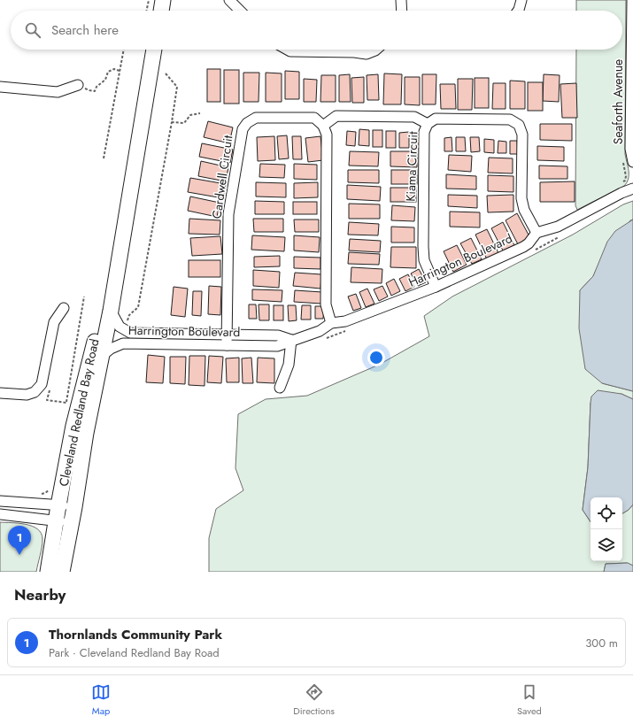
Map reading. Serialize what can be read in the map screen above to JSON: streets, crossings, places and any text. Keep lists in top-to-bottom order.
{
  "streets": {
    "highway": ["Cleveland Redland Bay Road"],
    "street": [
      "Seaforth Avenue",
      "Kiama Circuit",
      "Cardwell Circuit",
      "Harrington Boulevard"
    ]
  },
  "crossings": [
    ["Kiama Circuit", "Harrington Boulevard"],
    ["Cardwell Circuit", "Harrington Boulevard"],
    ["Harrington Boulevard", "Cleveland Redland Bay Road"]
  ],
  "page": {
    "search": "Search here",
    "pins": "1",
    "heading": "Nearby",
    "list": [
      {
        "mark": "1",
        "name": "Thornlands Community Park",
        "note": "Park · Cleveland Redland Bay Road",
        "value": "300 m"
      }
    ],
    "nav": ["Map", "Directions", "Saved"]
  }
}
